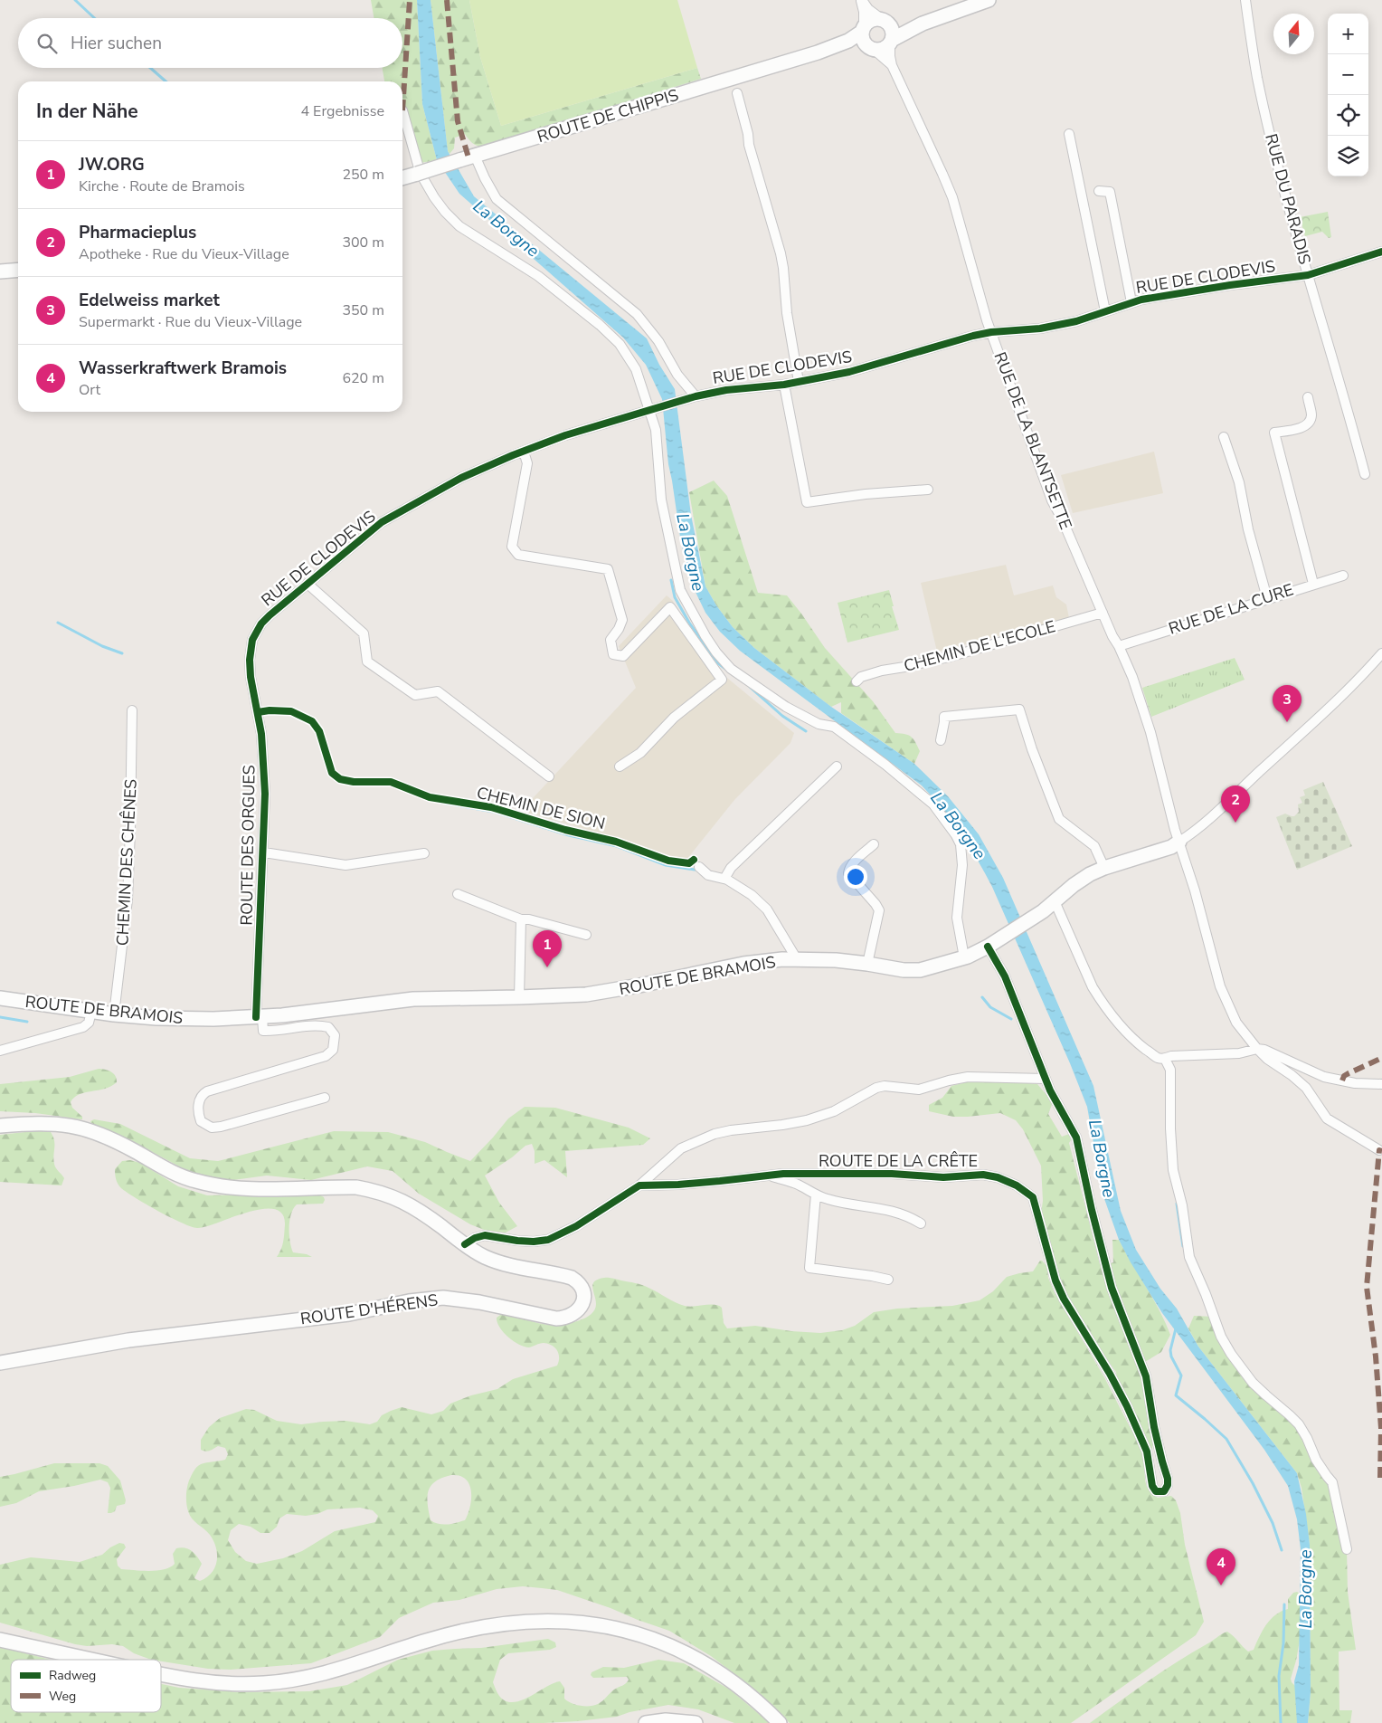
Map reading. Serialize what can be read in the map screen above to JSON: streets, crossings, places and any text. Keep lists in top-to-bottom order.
{
  "streets": {
    "main road": ["ROUTE DE CHIPPIS", "ROUTE DE BRAMOIS", "ROUTE D'HÉRENS"],
    "street": [
      "RUE DU PARADIS",
      "RUE DE CLODEVIS",
      "RUE DE LA BLANTSETTE",
      "RUE DE LA CURE",
      "CHEMIN DE L'ECOLE",
      "ROUTE DES ORGUES",
      "CHEMIN DES CHÊNES",
      "ROUTE DE LA CRÊTE"
    ],
    "cycle path": ["CHEMIN DE SION"]
  },
  "crossings": [
    ["ROUTE DE CHIPPIS", "RUE DE LA BLANTSETTE"],
    ["RUE DU PARADIS", "RUE DE CLODEVIS"],
    ["RUE DE CLODEVIS", "RUE DE LA BLANTSETTE"],
    ["RUE DE CLODEVIS", "ROUTE DES ORGUES"],
    ["RUE DE LA BLANTSETTE", "RUE DE LA CURE"],
    ["RUE DE LA BLANTSETTE", "CHEMIN DE L'ECOLE"],
    ["RUE DE LA BLANTSETTE", "ROUTE DE BRAMOIS"],
    ["ROUTE DES ORGUES", "ROUTE DE BRAMOIS"],
    ["CHEMIN DES CHÊNES", "ROUTE DE BRAMOIS"],
    ["ROUTE DE BRAMOIS", "ROUTE DE LA CRÊTE"]
  ],
  "water": ["La Borgne"],
  "legend": ["Radweg", "Weg"],
  "north": "top",
  "page": {
    "map_buttons": ["+", "−"],
    "search": "Hier suchen",
    "heading": ["In der Nähe", "4 Ergebnisse"],
    "list": [
      {
        "mark": "1",
        "name": "JW.ORG",
        "note": "Kirche · Route de Bramois",
        "value": "250 m"
      },
      {
        "mark": "2",
        "name": "Pharmacieplus",
        "note": "Apotheke · Rue du Vieux-Village",
        "value": "300 m"
      },
      {
        "mark": "3",
        "name": "Edelweiss market",
        "note": "Supermarkt · Rue du Vieux-Village",
        "value": "350 m"
      },
      {
        "mark": "4",
        "name": "Wasserkraftwerk Bramois",
        "note": "Ort",
        "value": "620 m"
      }
    ],
    "pins": [
      "3",
      "2",
      "1",
      "4"
    ]
  }
}
